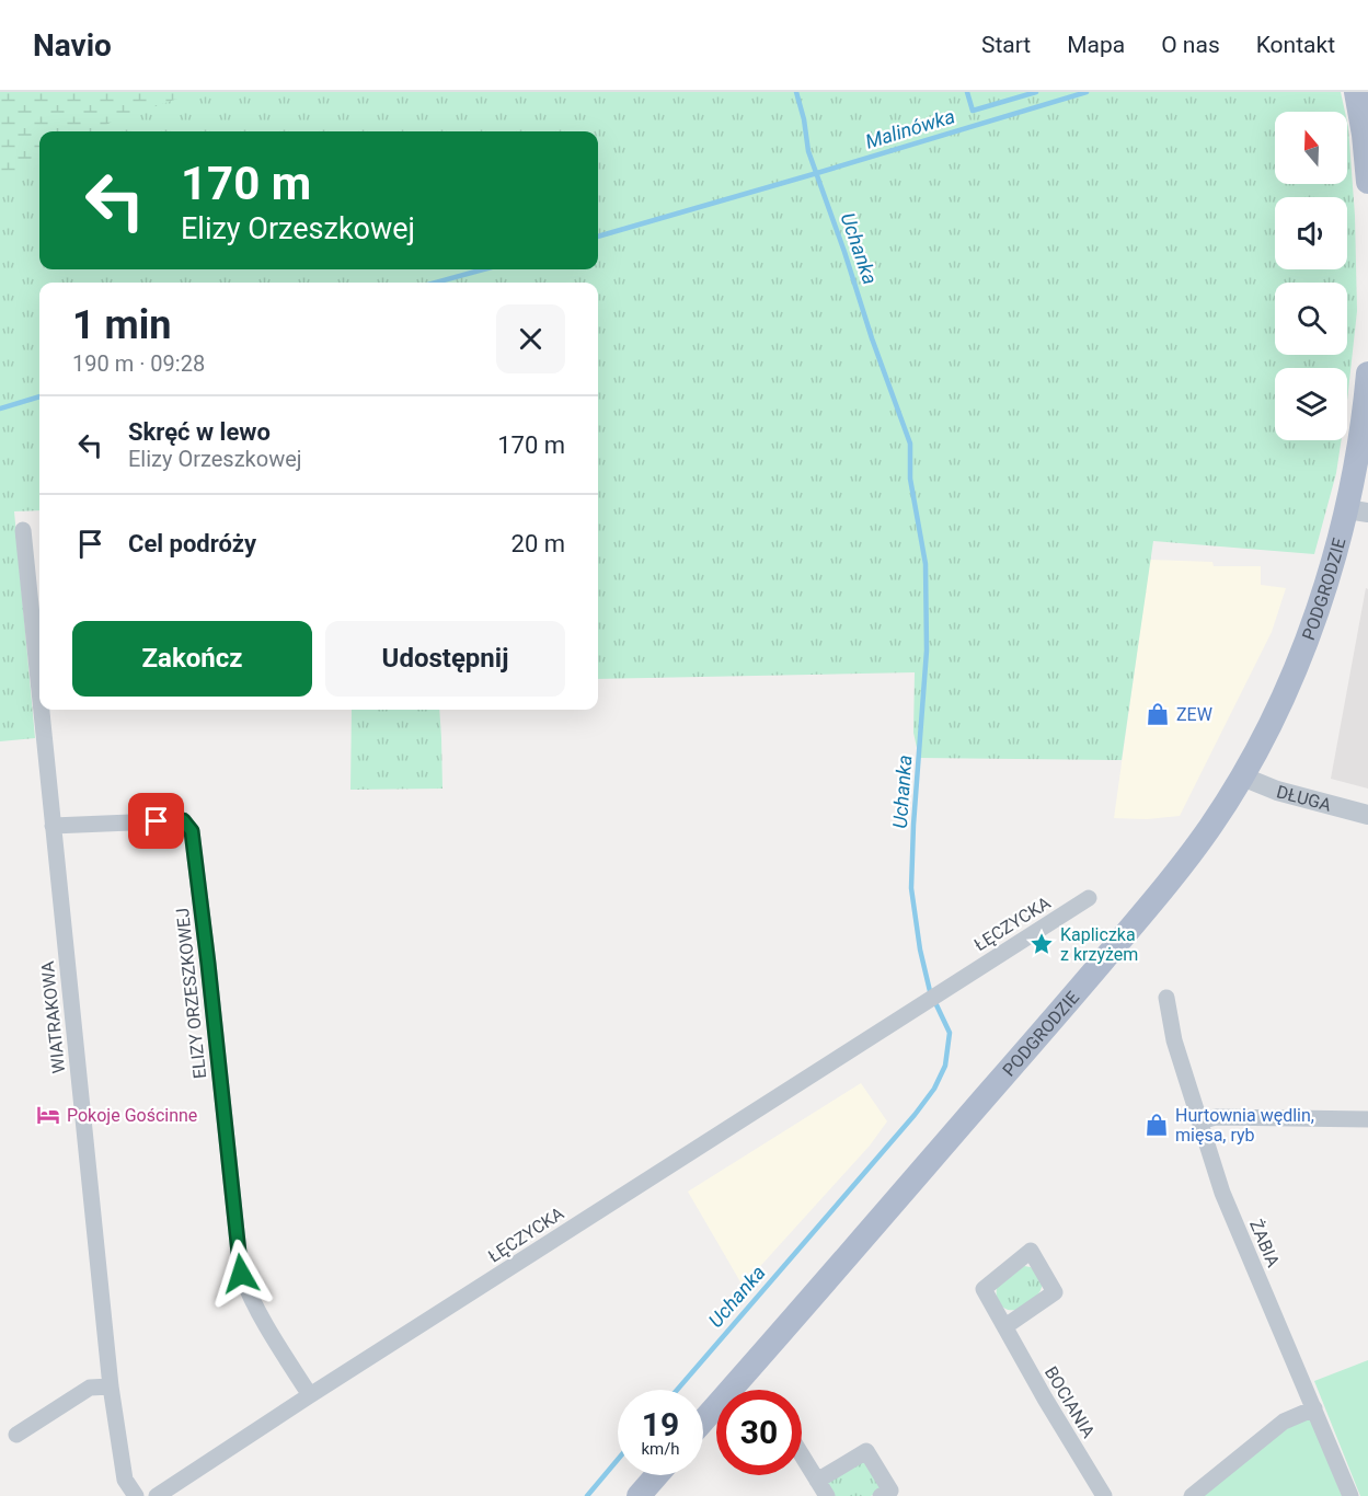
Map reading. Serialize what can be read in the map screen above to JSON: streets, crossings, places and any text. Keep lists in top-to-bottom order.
{
  "streets": {
    "main road": ["PODGRODZIE"],
    "street": [
      "DŁUGA",
      "ŁĘCZYCKA",
      "ELIZY ORZESZKOWEJ",
      "WIATRAKOWA",
      "ŻABIA",
      "BOCIANIA"
    ]
  },
  "crossings": [
    ["PODGRODZIE", "DŁUGA"],
    ["ŁĘCZYCKA", "ELIZY ORZESZKOWEJ"],
    ["ELIZY ORZESZKOWEJ", "WIATRAKOWA"]
  ],
  "water": ["Malinówka", "Uchanka"],
  "places": {
    "shop": ["ZEW", "Hurtownia wędlin, mięsa, ryb"],
    "place": ["Kapliczka z krzyżem"],
    "hotel": ["Pokoje Gościnne"]
  },
  "north": "top",
  "page": {
    "header": "Navio",
    "nav": [
      "Start",
      "Mapa",
      "O nas",
      "Kontakt"
    ],
    "turn": ["170 m", "Elizy Orzeszkowej"],
    "heading": ["1 min", "190 m · 09:28"],
    "list": [
      {
        "name": "Skręć w lewo",
        "note": "Elizy Orzeszkowej",
        "value": "170 m"
      },
      {
        "name": "Cel podróży",
        "value": "20 m"
      }
    ],
    "buttons": ["Zakończ", "Udostępnij"],
    "speed": "19 km/h",
    "limit": "30"
  }
}
